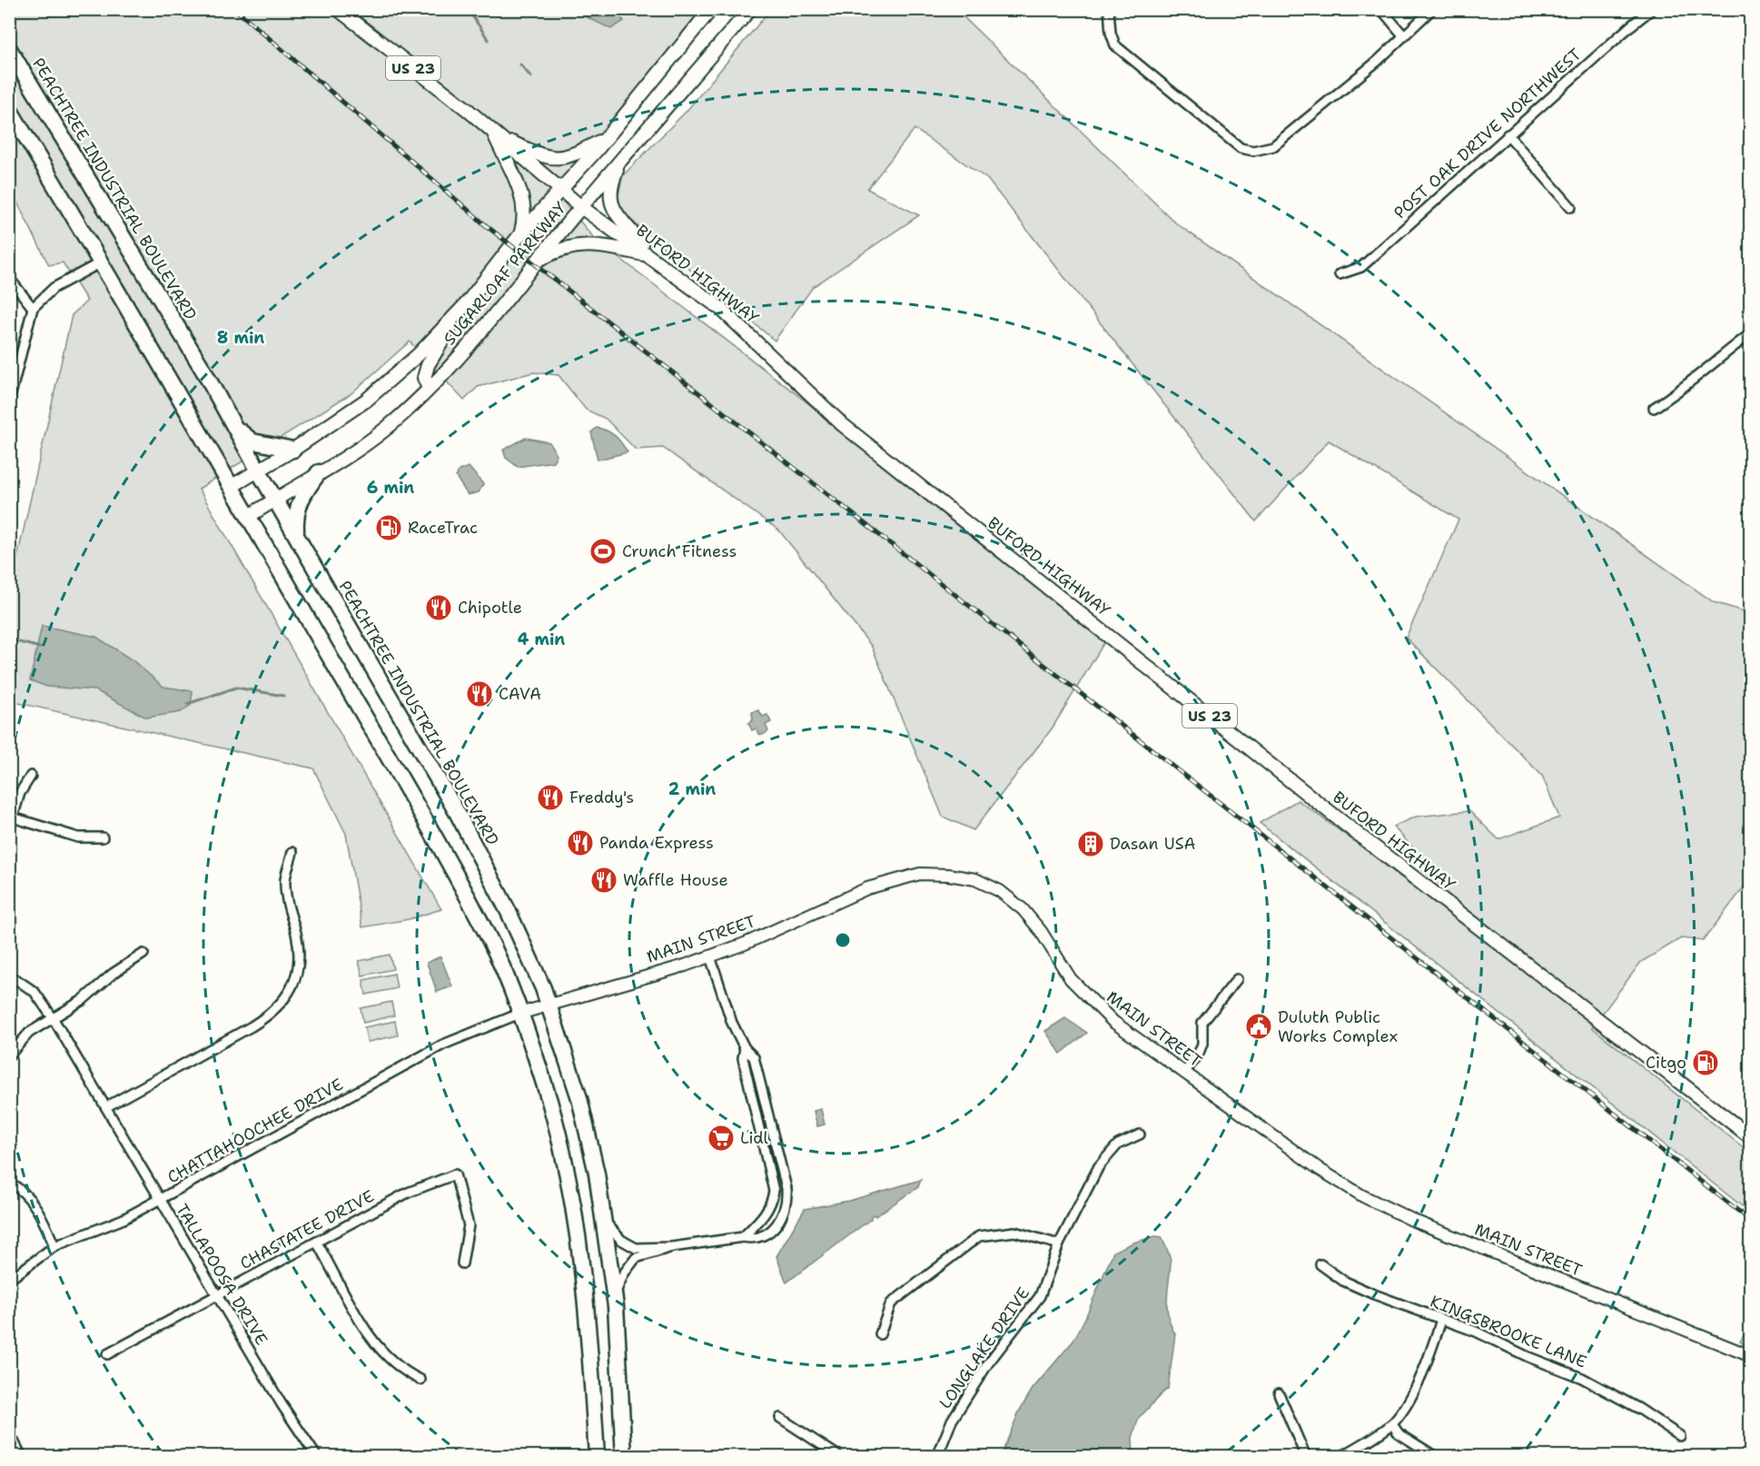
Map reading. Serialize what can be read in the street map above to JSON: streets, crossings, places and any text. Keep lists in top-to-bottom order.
{
  "streets": {
    "highway": ["PEACHTREE INDUSTRIAL BOULEVARD"],
    "main road": ["US 23", "SUGARLOAF PARKWAY", "BUFORD HIGHWAY"],
    "street": [
      "POST OAK DRIVE NORTHWEST",
      "MAIN STREET",
      "CHATTAHOOCHEE DRIVE",
      "CHASTATEE DRIVE",
      "TALLAPOOSA DRIVE",
      "KINGSBROOKE LANE",
      "LONGLAKE DRIVE"
    ]
  },
  "crossings": [
    ["PEACHTREE INDUSTRIAL BOULEVARD", "SUGARLOAF PARKWAY"],
    ["PEACHTREE INDUSTRIAL BOULEVARD", "MAIN STREET"],
    ["SUGARLOAF PARKWAY", "BUFORD HIGHWAY"],
    ["MAIN STREET", "CHATTAHOOCHEE DRIVE"],
    ["CHATTAHOOCHEE DRIVE", "TALLAPOOSA DRIVE"],
    ["CHASTATEE DRIVE", "TALLAPOOSA DRIVE"]
  ],
  "places": {
    "fuel station": ["RaceTrac", "Citgo"],
    "sports": ["Crunch Fitness"],
    "restaurant": [
      "Chipotle",
      "CAVA",
      "Freddy's",
      "Panda Express",
      "Waffle House"
    ],
    "building": ["Dasan USA"],
    "public building": ["Duluth Public Works Complex"],
    "supermarket": ["Lidl"]
  },
  "rings": [
    "8 min",
    "6 min",
    "4 min",
    "2 min"
  ]
}
